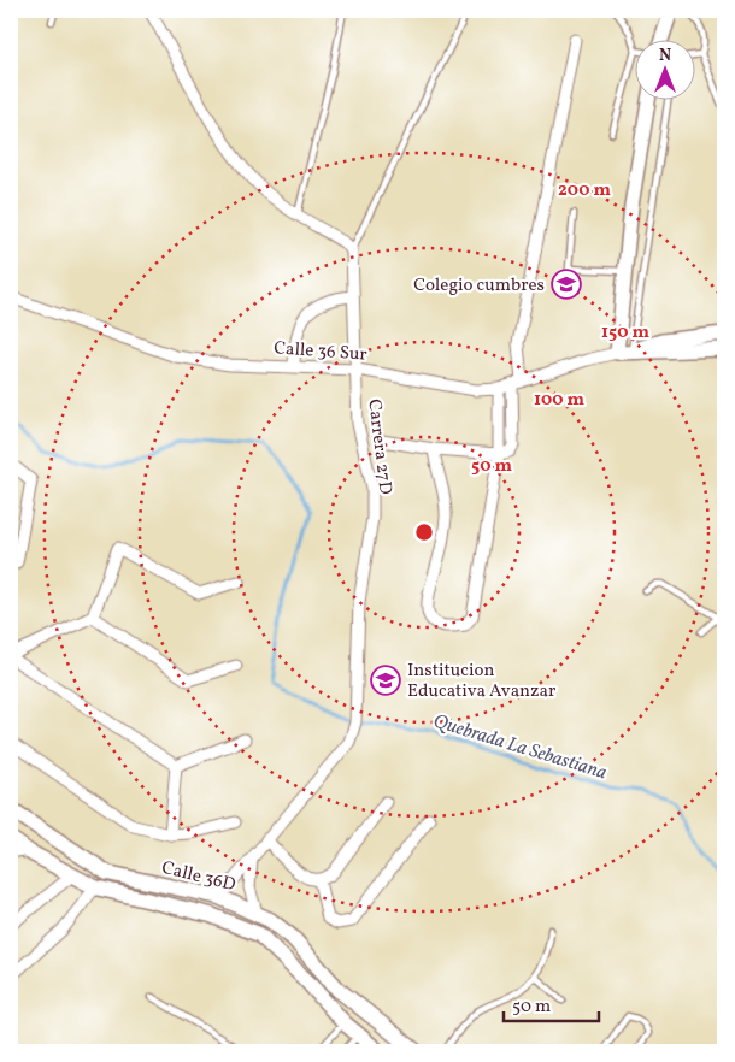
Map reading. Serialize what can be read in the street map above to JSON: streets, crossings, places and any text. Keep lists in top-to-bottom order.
{
  "streets": {
    "main road": ["Calle 36D"],
    "street": ["Calle 36 Sur", "Carrera 27D"]
  },
  "crossings": [
    ["Calle 36 Sur", "Carrera 27D"],
    ["Carrera 27D", "Calle 36D"]
  ],
  "water": ["Quebrada La Sebastiana"],
  "places": {
    "school or university": ["Colegio cumbres", "Institucion Educativa Avanzar"]
  },
  "scale_bar": "50 m",
  "north": "top",
  "rings": [
    "200 m",
    "150 m",
    "100 m",
    "50 m"
  ]
}
